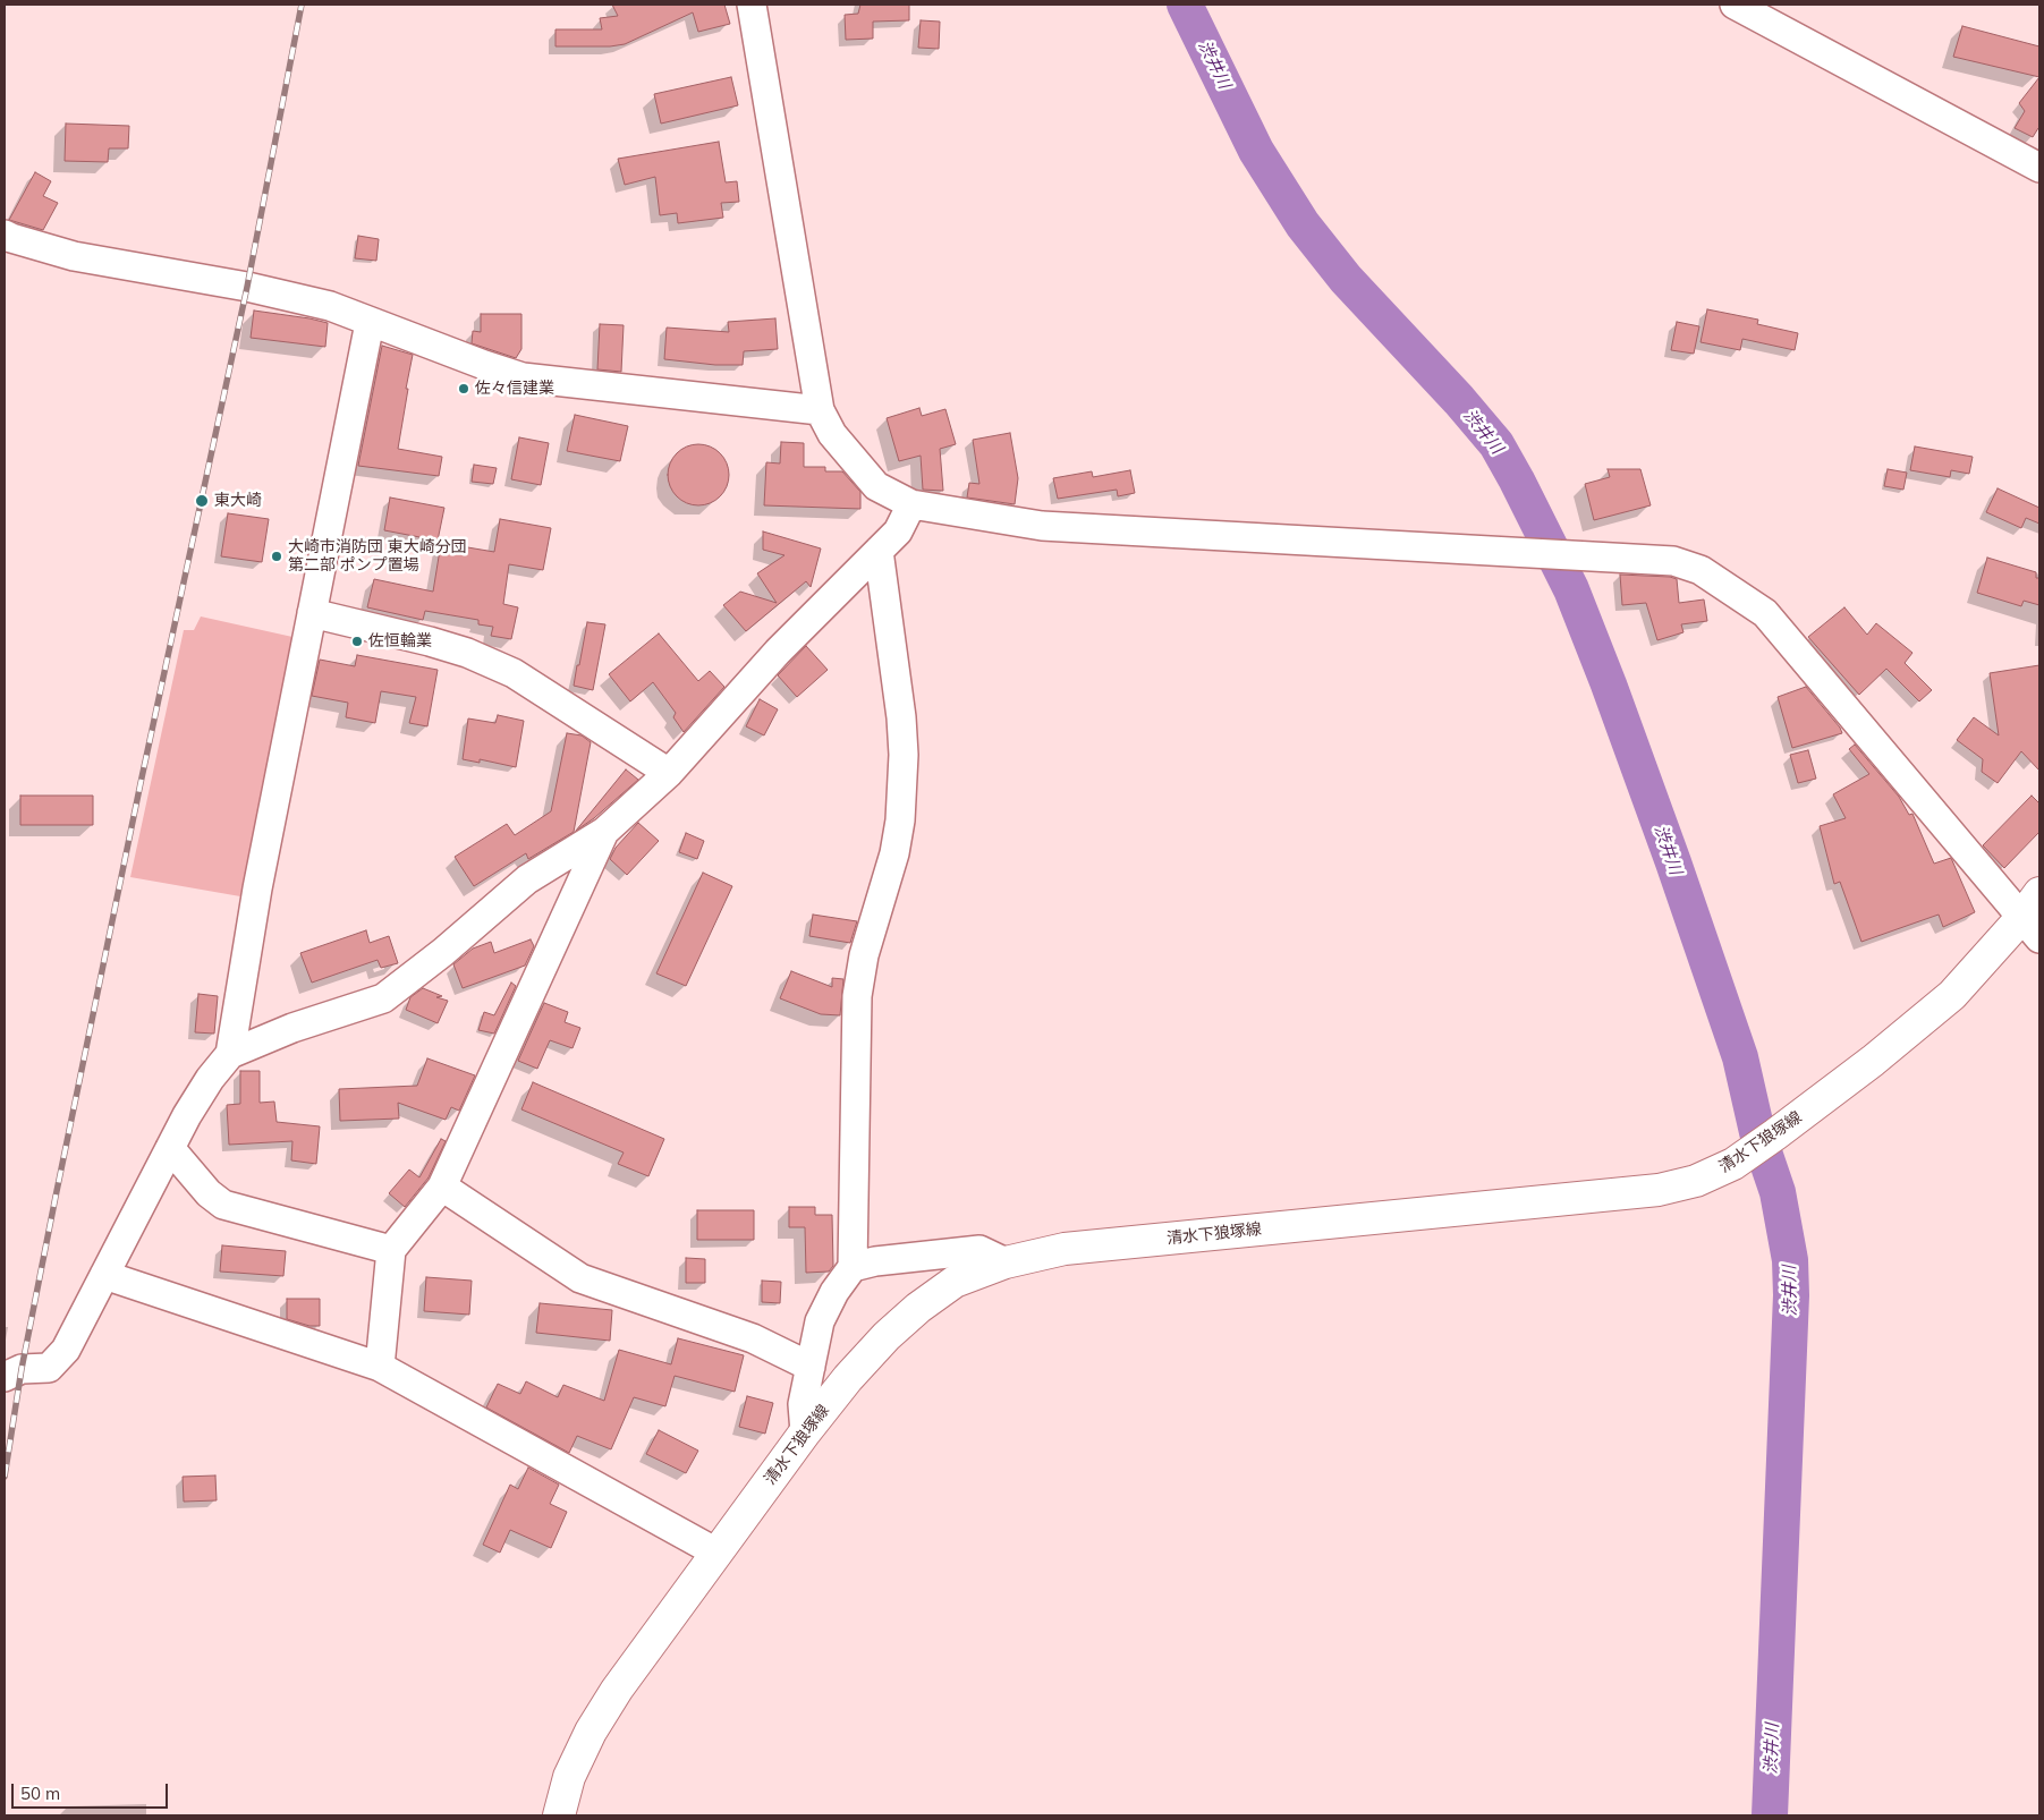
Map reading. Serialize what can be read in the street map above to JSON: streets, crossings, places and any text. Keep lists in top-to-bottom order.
{
  "streets": {
    "main road": ["清水下狼塚線"]
  },
  "water": ["渋井川"],
  "places": [
    "佐々信建業",
    "東大崎",
    "大崎市消防団 東大崎分団 第二部 ポンプ置場",
    "佐恒輪業"
  ],
  "scale_bar": "50 m"
}
